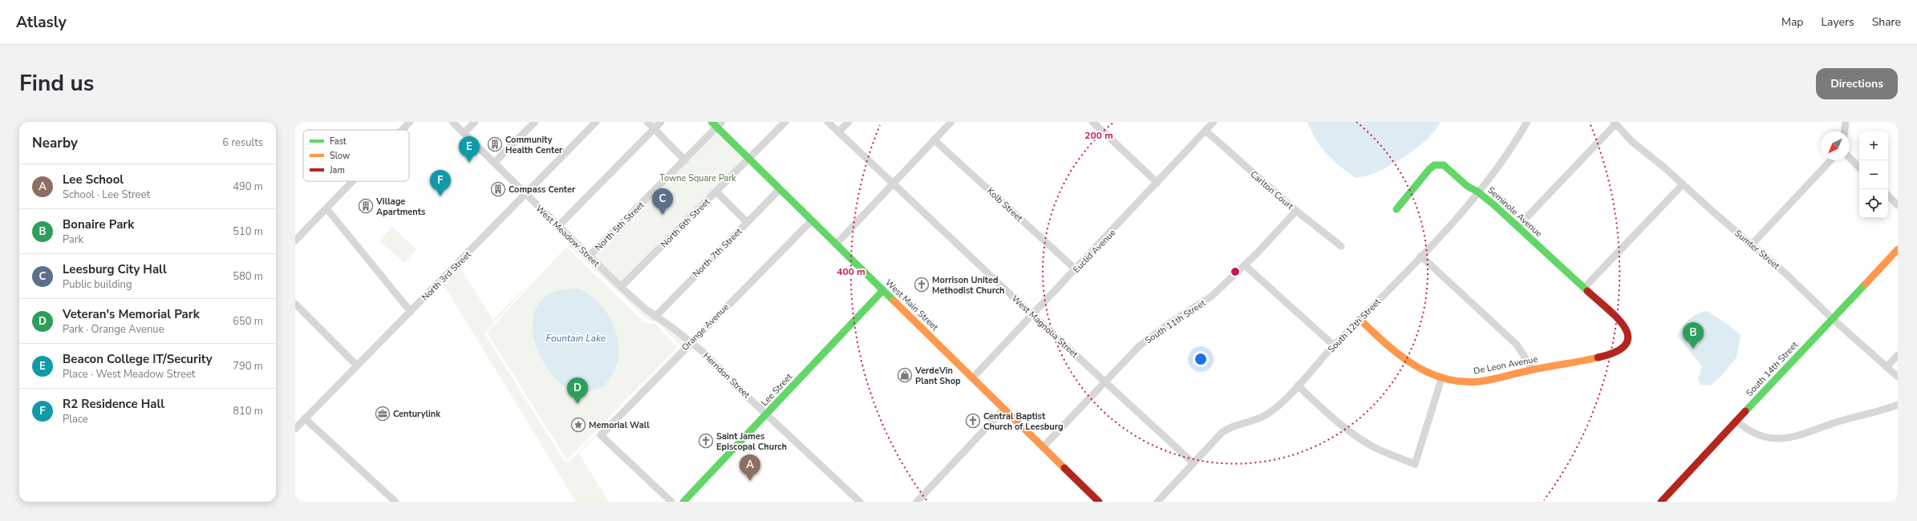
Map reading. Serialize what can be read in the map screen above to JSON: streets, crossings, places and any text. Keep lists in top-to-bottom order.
{
  "streets": {
    "main road": [
      "Seminole Avenue",
      "West Main Street",
      "De Leon Avenue",
      "South 14th Street",
      "Lee Street"
    ],
    "street": [
      "Carlton Court",
      "Kolb Street",
      "North 6th Street",
      "North 5th Street",
      "West Meadow Street",
      "Sumter Street",
      "Euclid Avenue",
      "North 7th Street",
      "North 3rd Street",
      "South 11th Street",
      "South 12th Street",
      "West Magnolia Street",
      "Orange Avenue",
      "Herndon Street"
    ]
  },
  "crossings": [
    ["Carlton Court", "Euclid Avenue"],
    ["Carlton Court", "South 11th Street"],
    ["Kolb Street", "Euclid Avenue"],
    ["Seminole Avenue", "South 12th Street"],
    ["Seminole Avenue", "De Leon Avenue"],
    ["North 6th Street", "West Meadow Street"],
    ["North 6th Street", "West Main Street"],
    ["North 5th Street", "West Meadow Street"],
    ["North 5th Street", "West Main Street"],
    ["West Meadow Street", "North 7th Street"],
    ["West Meadow Street", "North 3rd Street"],
    ["West Meadow Street", "Orange Avenue"],
    ["West Meadow Street", "Herndon Street"],
    ["Sumter Street", "South 14th Street"],
    ["Euclid Avenue", "West Main Street"],
    ["Euclid Avenue", "West Magnolia Street"],
    ["North 7th Street", "West Main Street"],
    ["West Main Street", "South 11th Street"],
    ["West Main Street", "Orange Avenue"],
    ["West Main Street", "Lee Street"],
    ["South 11th Street", "West Magnolia Street"],
    ["South 12th Street", "West Magnolia Street"],
    ["South 12th Street", "De Leon Avenue"],
    ["Orange Avenue", "Herndon Street"],
    ["Herndon Street", "Lee Street"]
  ],
  "water": ["Fountain Lake"],
  "parks": ["Towne Square Park"],
  "places": {
    "building": ["Community Health Center", "Compass Center", "Village Apartments"],
    "church": ["Morrison United Methodist Church", "Central Baptist Church of Leesburg", "Saint James Episcopal Church"],
    "shop": ["VerdeVin Plant Shop"],
    "office": ["Centurylink"],
    "place": ["Memorial Wall"]
  },
  "legend": ["Fast", "Slow", "Jam"],
  "north": "bottom left",
  "page": {
    "header": "Atlasly",
    "nav": ["Map", "Layers", "Share"],
    "title": "Find us",
    "buttons": "Directions",
    "heading": ["Nearby", "6 results"],
    "map_buttons": ["+", "−"],
    "pins": [
      "E",
      "F",
      "C",
      "B",
      "D",
      "A"
    ],
    "list": [
      {
        "mark": "A",
        "name": "Lee School",
        "note": "School · Lee Street",
        "value": "490 m"
      },
      {
        "mark": "B",
        "name": "Bonaire Park",
        "note": "Park",
        "value": "510 m"
      },
      {
        "mark": "C",
        "name": "Leesburg City Hall",
        "note": "Public building",
        "value": "580 m"
      },
      {
        "mark": "D",
        "name": "Veteran's Memorial Park",
        "note": "Park · Orange Avenue",
        "value": "650 m"
      },
      {
        "mark": "E",
        "name": "Beacon College IT/Security",
        "note": "Place · West Meadow Street",
        "value": "790 m"
      },
      {
        "mark": "F",
        "name": "R2 Residence Hall",
        "note": "Place",
        "value": "810 m"
      }
    ]
  },
  "rings": ["200 m", "400 m"]
}
